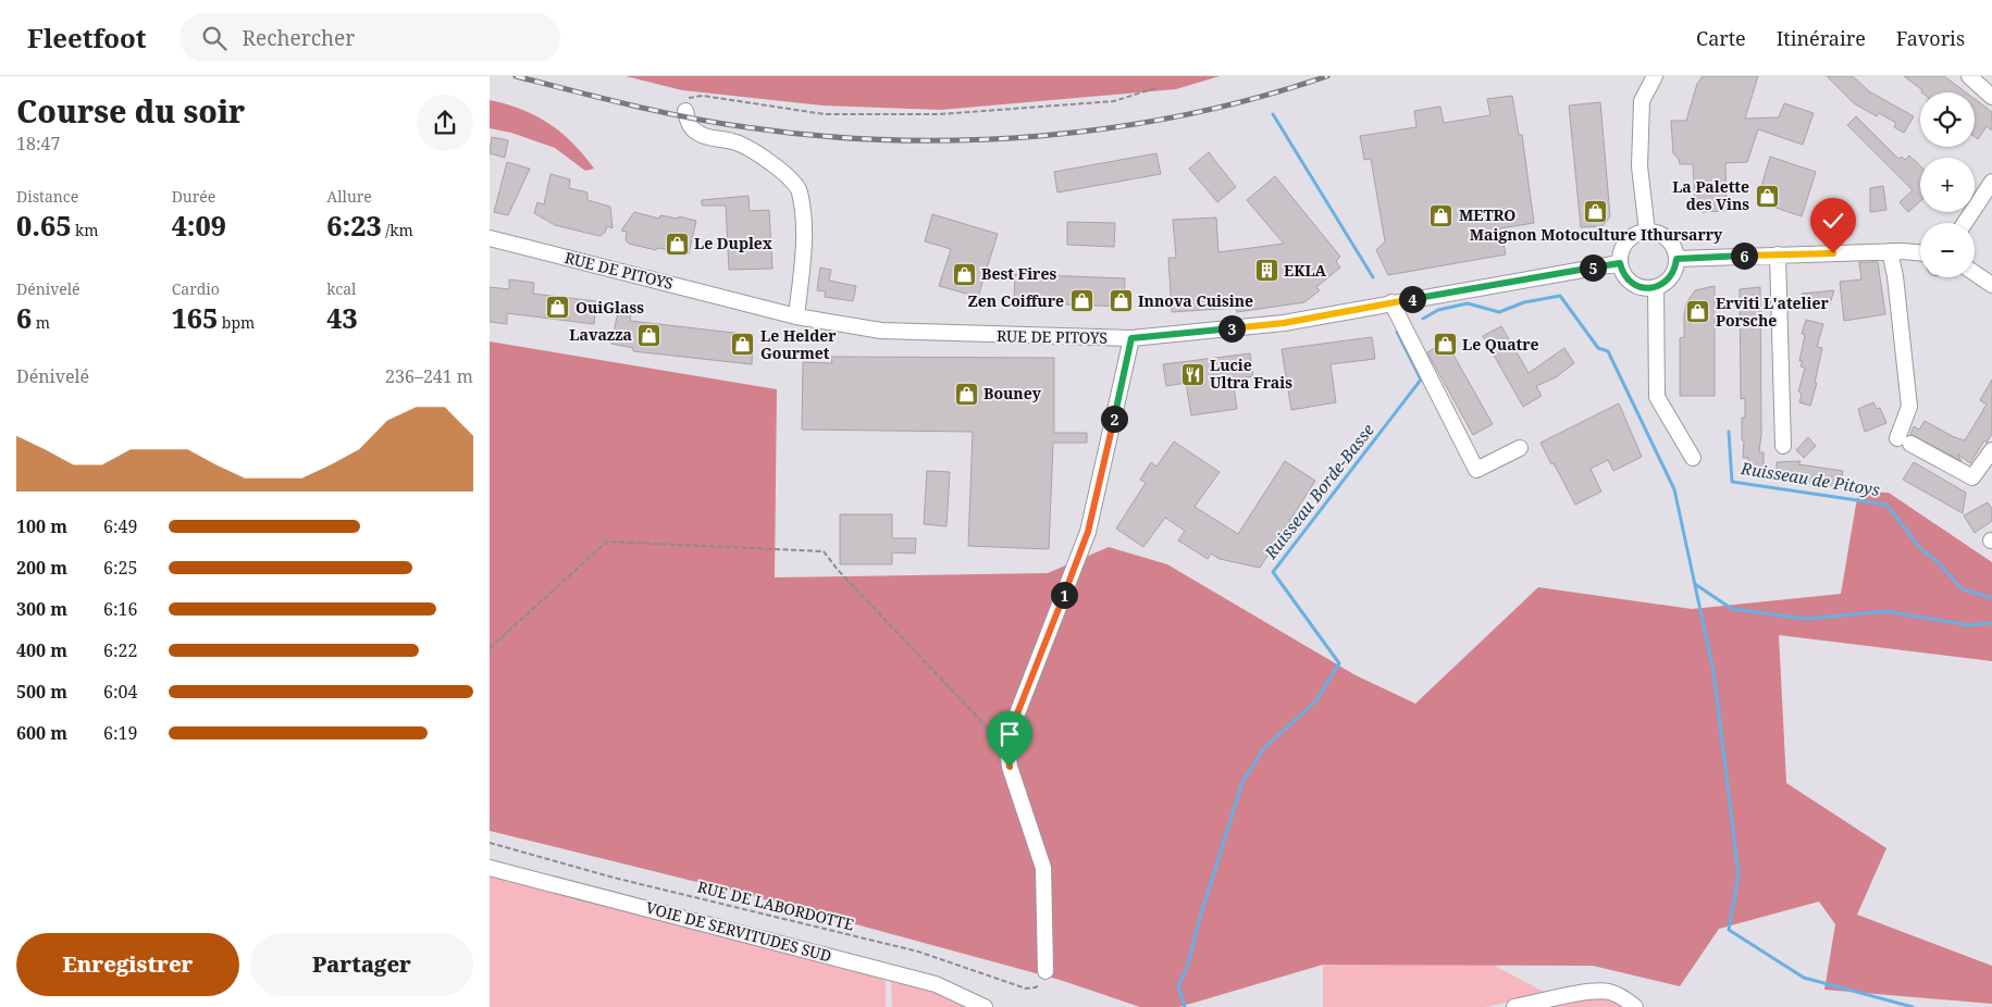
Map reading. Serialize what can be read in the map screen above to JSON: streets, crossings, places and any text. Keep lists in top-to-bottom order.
{
  "streets": {
    "street": ["RUE DE PITOYS", "VOIE DE SERVITUDES SUD"],
    "path": ["RUE DE LABORDOTTE"]
  },
  "water": ["Ruisseau de Pitoys", "Ruisseau Borde-Basse"],
  "places": {
    "shop": [
      "La Palette des Vins",
      "Maignon Motoculture Ithursarry",
      "METRO",
      "Le Duplex",
      "Best Fires",
      "Zen Coiffure",
      "Innova Cuisine",
      "OuiGlass",
      "Erviti L'atelier Porsche",
      "Lavazza",
      "Le Helder Gourmet",
      "Le Quatre",
      "Bouney"
    ],
    "building": ["EKLA"],
    "restaurant": ["Lucie Ultra Frais"]
  },
  "page": {
    "header": "Fleetfoot",
    "search": "Rechercher",
    "nav": ["Carte", "Itinéraire", "Favoris"],
    "heading": ["Course du soir", "18:47"],
    "map_buttons": ["+", "−"],
    "stats": [
      ["Distance", "0.65 km"],
      ["Durée", "4:09"],
      ["Allure", "6:23 /km"],
      ["Dénivelé", "6 m"],
      ["Cardio", "165 bpm"],
      ["kcal", "43"]
    ],
    "pins": [
      "6",
      "5",
      "4",
      "3",
      "2",
      "1"
    ],
    "chart": ["Dénivelé", "236–241 m"],
    "list": [
      {
        "name": "100 m",
        "note": "6:49"
      },
      {
        "name": "200 m",
        "note": "6:25"
      },
      {
        "name": "300 m",
        "note": "6:16"
      },
      {
        "name": "400 m",
        "note": "6:22"
      },
      {
        "name": "500 m",
        "note": "6:04"
      },
      {
        "name": "600 m",
        "note": "6:19"
      }
    ],
    "buttons": ["Enregistrer", "Partager"]
  }
}
